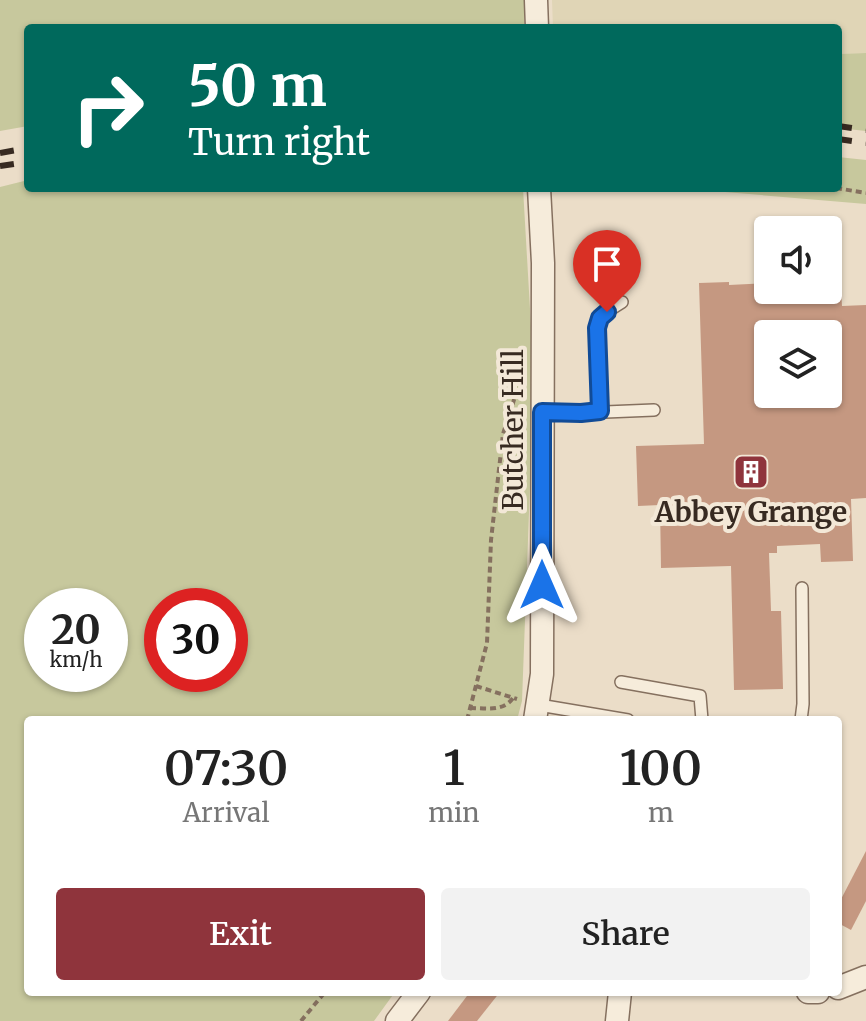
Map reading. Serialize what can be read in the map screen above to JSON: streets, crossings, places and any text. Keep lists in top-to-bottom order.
{
  "streets": {
    "street": ["Butcher Hill"]
  },
  "places": {
    "building": ["Abbey Grange"]
  },
  "page": {
    "turn": ["50 m", "Turn right"],
    "speed": "20 km/h",
    "limit": "30",
    "eta": [
      "07:30",
      "Arrival",
      "1",
      "min",
      "100",
      "m"
    ],
    "buttons": ["Exit", "Share"]
  }
}
